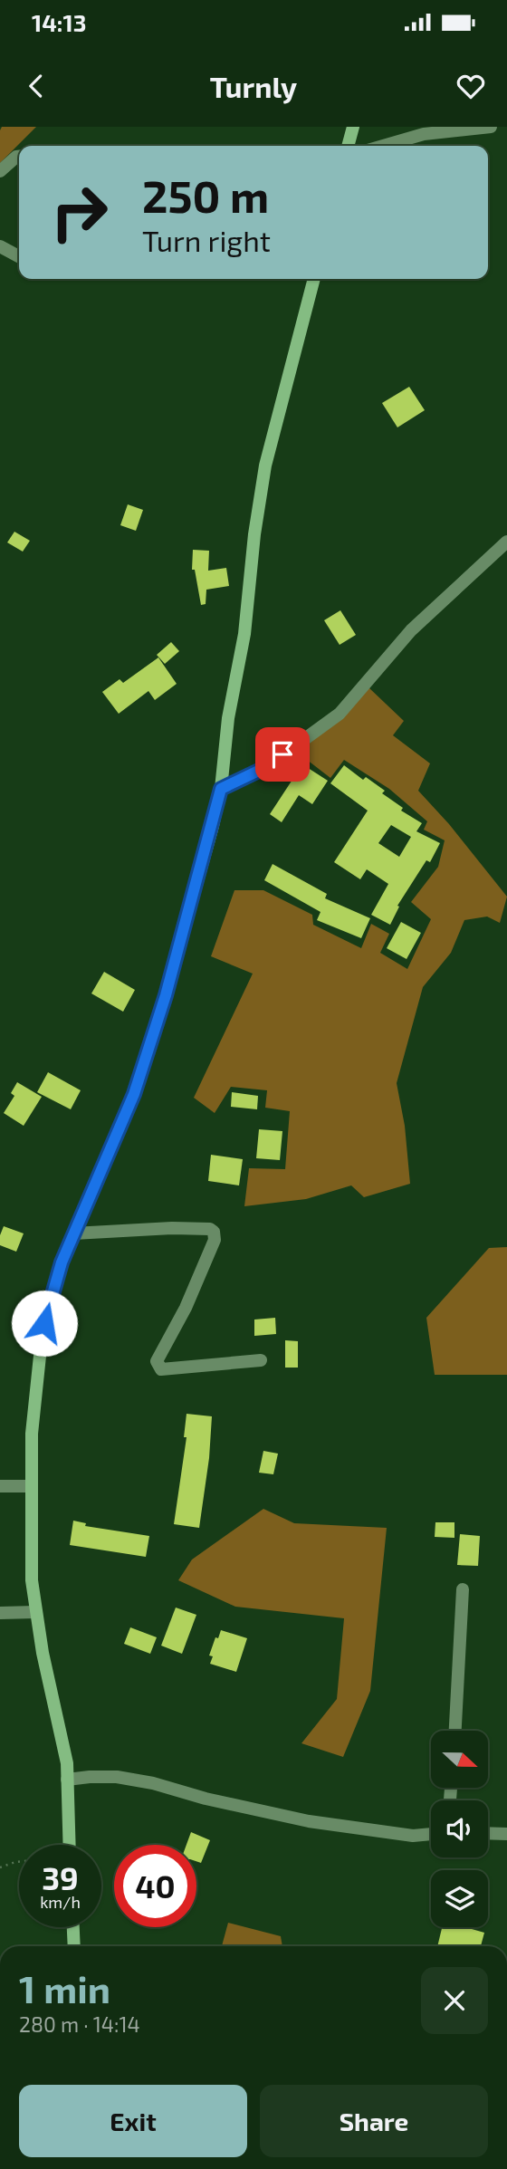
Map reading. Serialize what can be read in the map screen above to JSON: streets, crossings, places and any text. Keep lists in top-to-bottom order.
{
  "north": "right",
  "page": {
    "status": "14:13",
    "header": "Turnly",
    "turn": ["250 m", "Turn right"],
    "speed": "39 km/h",
    "limit": "40",
    "heading": ["1 min", "280 m · 14:14"],
    "buttons": ["Exit", "Share"]
  }
}
